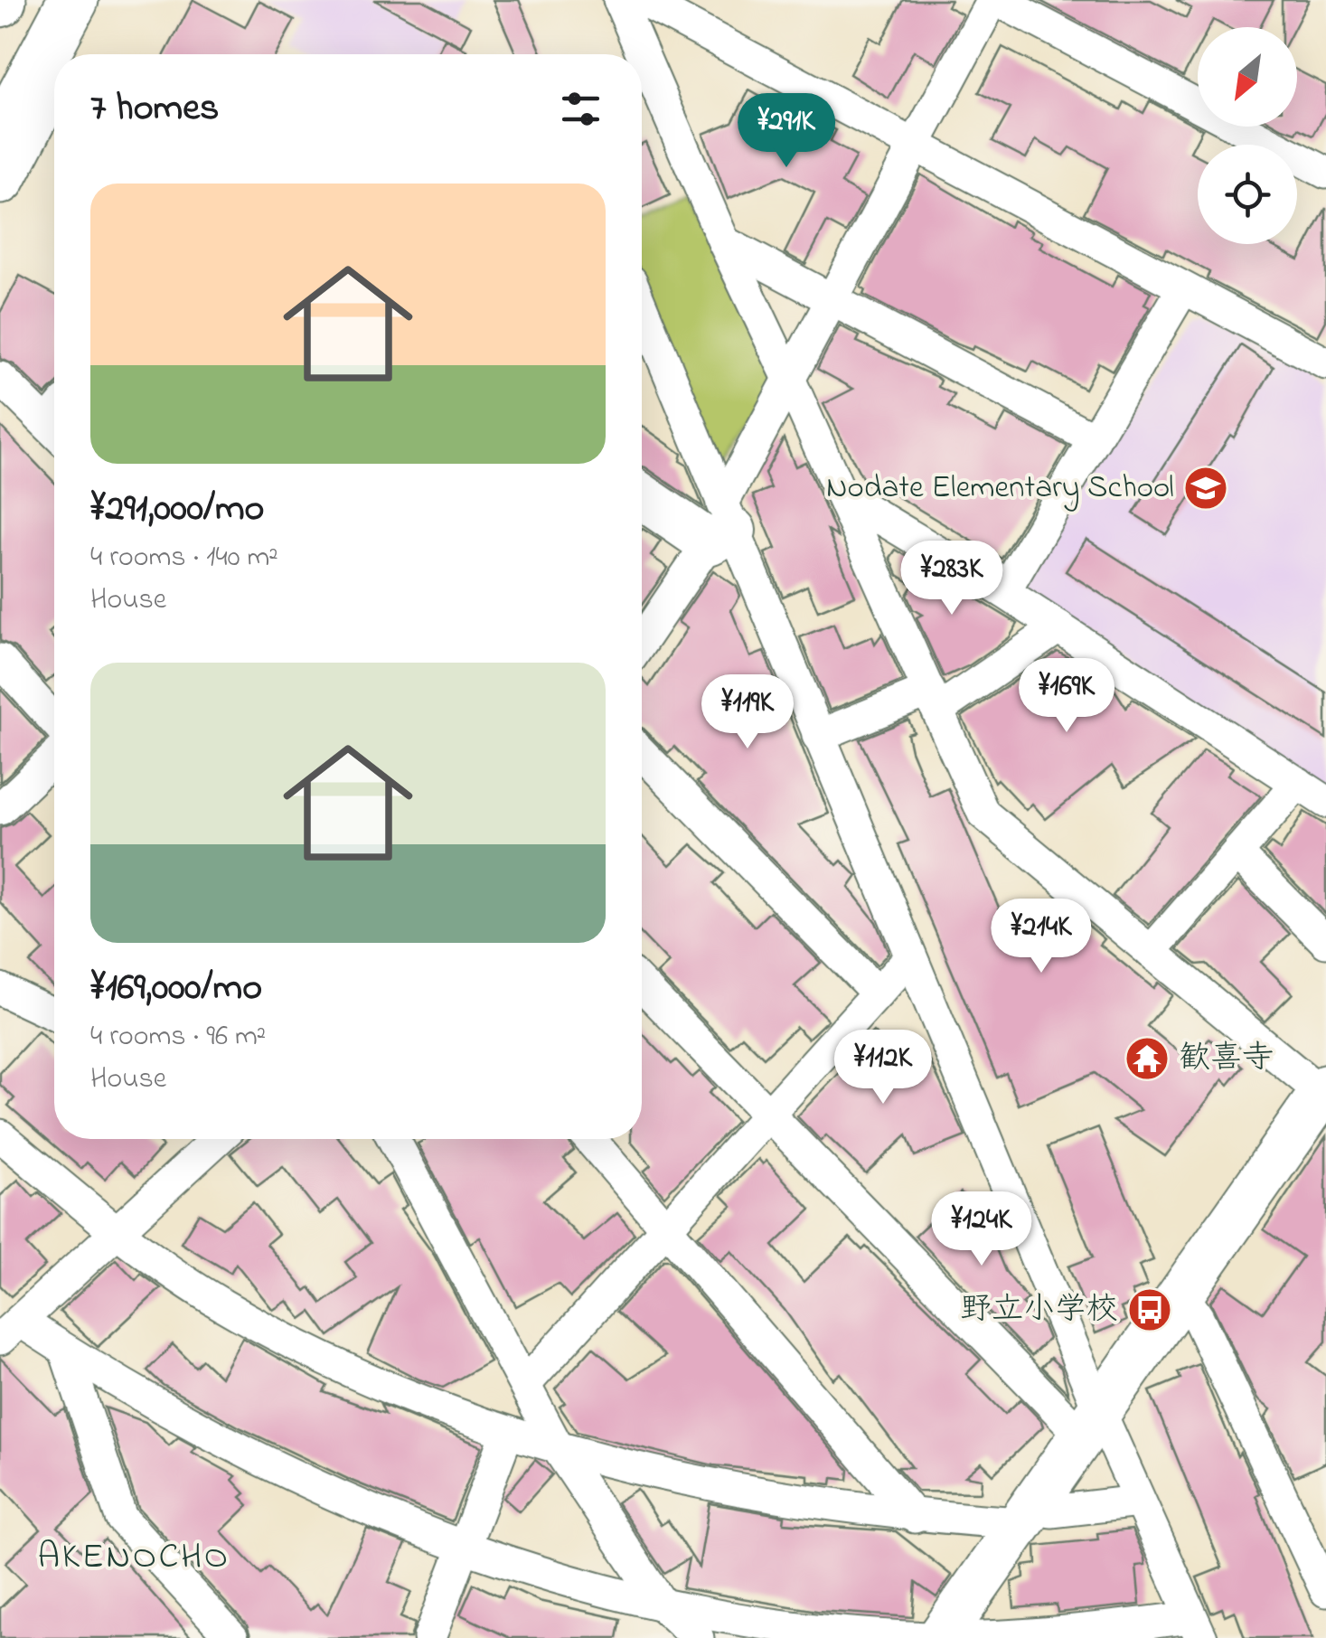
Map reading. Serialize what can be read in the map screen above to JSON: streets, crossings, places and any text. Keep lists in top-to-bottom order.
{
  "districts": ["AKENOCHO"],
  "places": {
    "school or university": ["Nodate Elementary School"],
    "temple": ["歓喜寺"],
    "bus stop": ["野立小学校"]
  },
  "north": "bottom left",
  "page": {
    "heading": "7 homes",
    "price": [
      "¥291K",
      "¥283K",
      "¥169K",
      "¥119K",
      "¥214K",
      "¥112K",
      "¥124K"
    ],
    "list": [
      {
        "name": "¥291,000/mo",
        "note": "4 rooms · 140 m² · House"
      },
      {
        "name": "¥169,000/mo",
        "note": "4 rooms · 96 m² · House"
      }
    ]
  }
}
